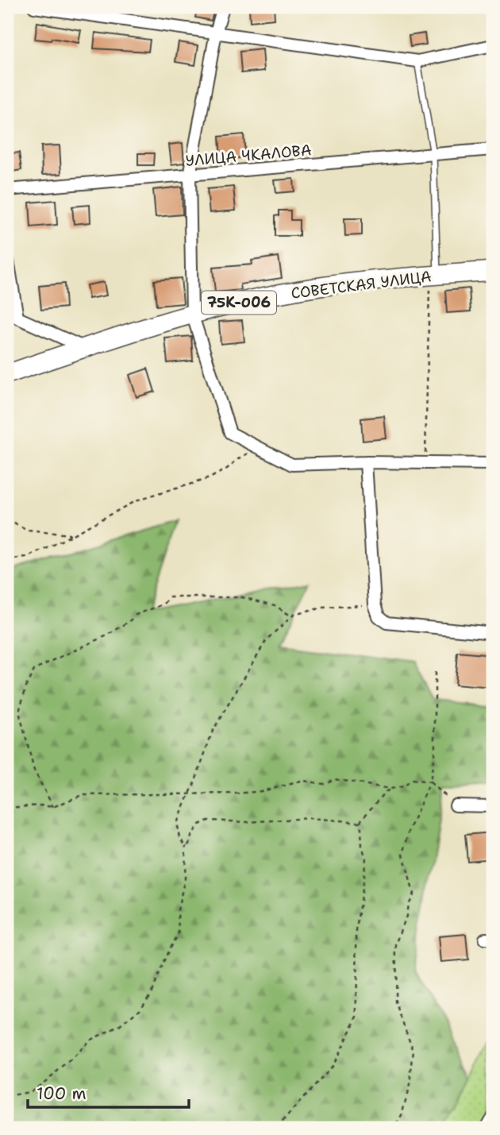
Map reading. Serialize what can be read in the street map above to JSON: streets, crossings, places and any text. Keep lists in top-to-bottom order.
{
  "streets": {
    "main road": ["СОВЕТСКАЯ УЛИЦА", "75К-006"],
    "street": ["УЛИЦА ЧКАЛОВА"]
  },
  "scale_bar": "100 m"
}
